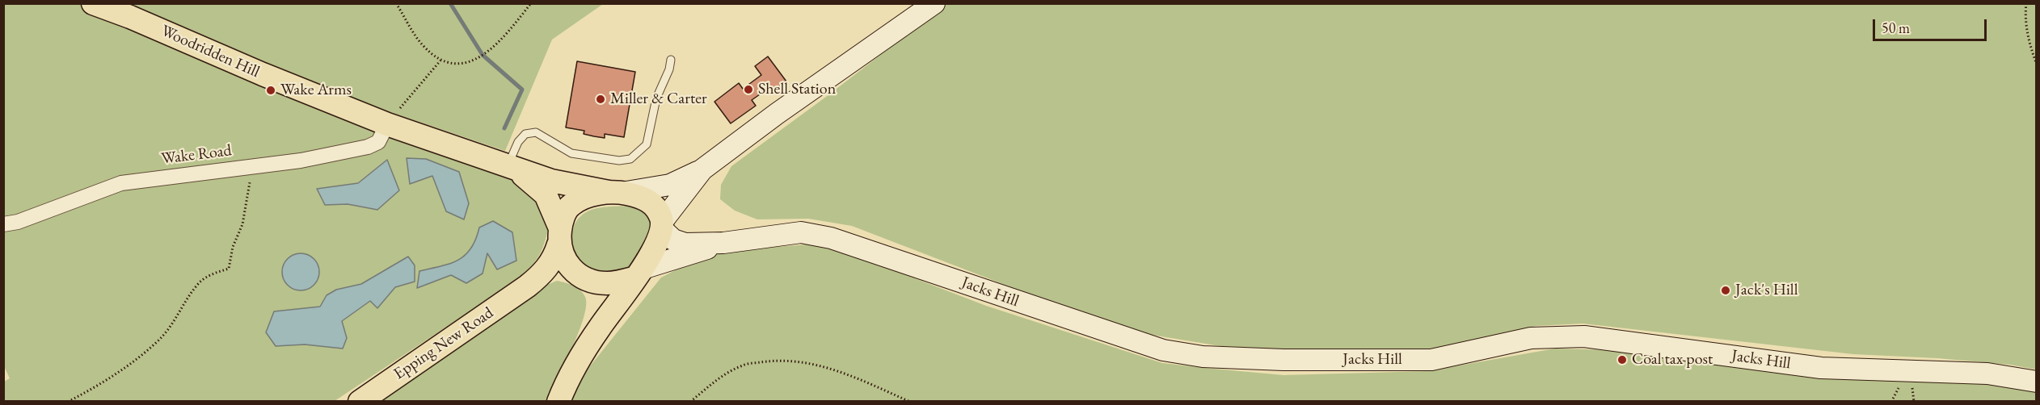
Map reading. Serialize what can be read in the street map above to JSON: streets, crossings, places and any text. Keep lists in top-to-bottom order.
{
  "streets": {
    "main road": ["Woodridden Hill", "Jacks Hill", "Epping New Road"],
    "street": ["Wake Road"]
  },
  "crossings": [
    ["Woodridden Hill", "Wake Road"],
    ["Woodridden Hill", "Epping New Road"]
  ],
  "places": [
    "Shell Station",
    "Wake Arms",
    "Miller & Carter",
    "Jack's Hill",
    "Coal tax post"
  ],
  "scale_bar": "50 m"
}
